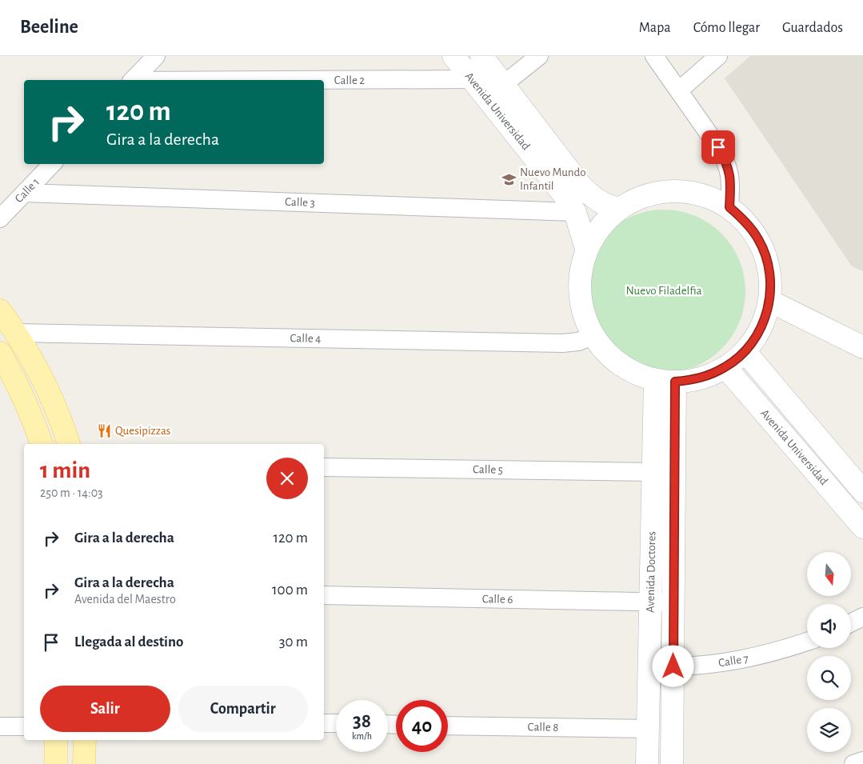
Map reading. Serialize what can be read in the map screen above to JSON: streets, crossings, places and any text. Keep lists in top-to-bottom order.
{
  "streets": {
    "street": [
      "Calle 2",
      "Avenida Universidad",
      "Calle 1",
      "Calle 3",
      "Calle 4",
      "Calle 5",
      "Avenida Doctores",
      "Calle 6",
      "Calle 7",
      "Calle 8"
    ]
  },
  "crossings": [
    ["Calle 2", "Avenida Universidad"],
    ["Avenida Universidad", "Calle 3"],
    ["Calle 1", "Calle 3"],
    ["Calle 5", "Avenida Doctores"],
    ["Avenida Doctores", "Calle 6"],
    ["Avenida Doctores", "Calle 7"],
    ["Avenida Doctores", "Calle 8"]
  ],
  "parks": ["Nuevo Filadelfia"],
  "places": {
    "school or university": ["Nuevo Mundo Infantil"],
    "restaurant": ["Quesipizzas"]
  },
  "north": "bottom",
  "page": {
    "header": "Beeline",
    "nav": ["Mapa", "Cómo llegar", "Guardados"],
    "turn": ["120 m", "Gira a la derecha"],
    "heading": ["1 min", "250 m · 14:03"],
    "list": [
      {
        "name": "Gira a la derecha",
        "value": "120 m"
      },
      {
        "name": "Gira a la derecha",
        "note": "Avenida del Maestro",
        "value": "100 m"
      },
      {
        "name": "Llegada al destino",
        "value": "30 m"
      }
    ],
    "buttons": ["Salir", "Compartir"],
    "speed": "38 km/h",
    "limit": "40"
  }
}
